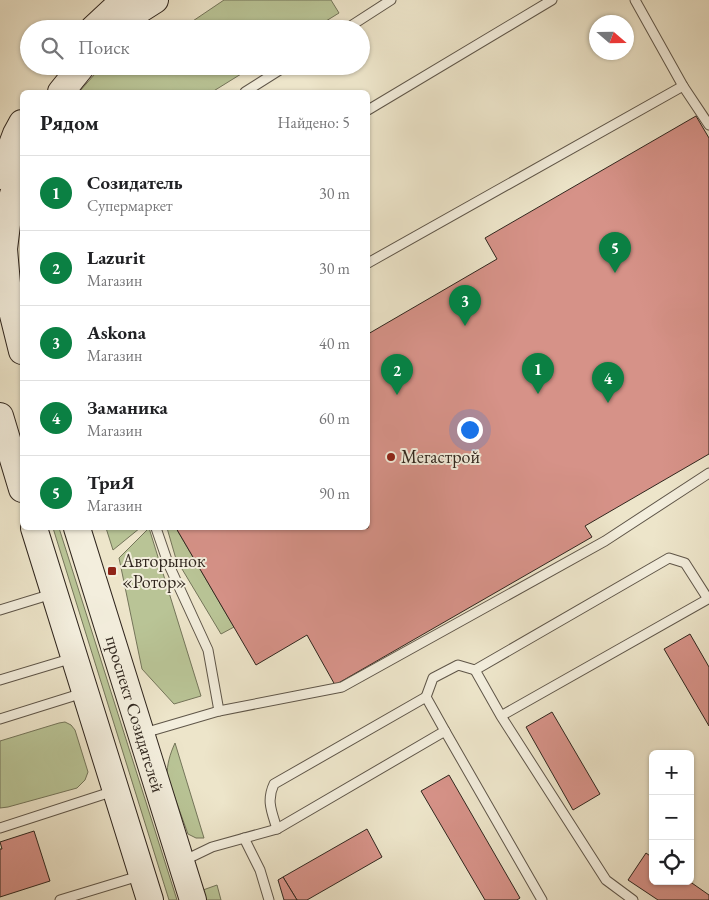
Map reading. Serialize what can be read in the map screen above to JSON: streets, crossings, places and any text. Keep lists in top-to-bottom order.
{
  "streets": {
    "main road": ["проспект Созидателей"]
  },
  "places": {
    "other": ["Мегастрой"],
    "transit": ["Авторынок «Ротор»"]
  },
  "north": "right",
  "page": {
    "search": "Поиск",
    "heading": ["Рядом", "Найдено: 5"],
    "list": [
      {
        "mark": "1",
        "name": "Созидатель",
        "note": "Супермаркет",
        "value": "30 m"
      },
      {
        "mark": "2",
        "name": "Lazurit",
        "note": "Магазин",
        "value": "30 m"
      },
      {
        "mark": "3",
        "name": "Askona",
        "note": "Магазин",
        "value": "40 m"
      },
      {
        "mark": "4",
        "name": "Заманика",
        "note": "Магазин",
        "value": "60 m"
      },
      {
        "mark": "5",
        "name": "ТриЯ",
        "note": "Магазин",
        "value": "90 m"
      }
    ],
    "pins": [
      "5",
      "3",
      "1",
      "2",
      "4"
    ],
    "map_buttons": ["+", "−"]
  }
}
